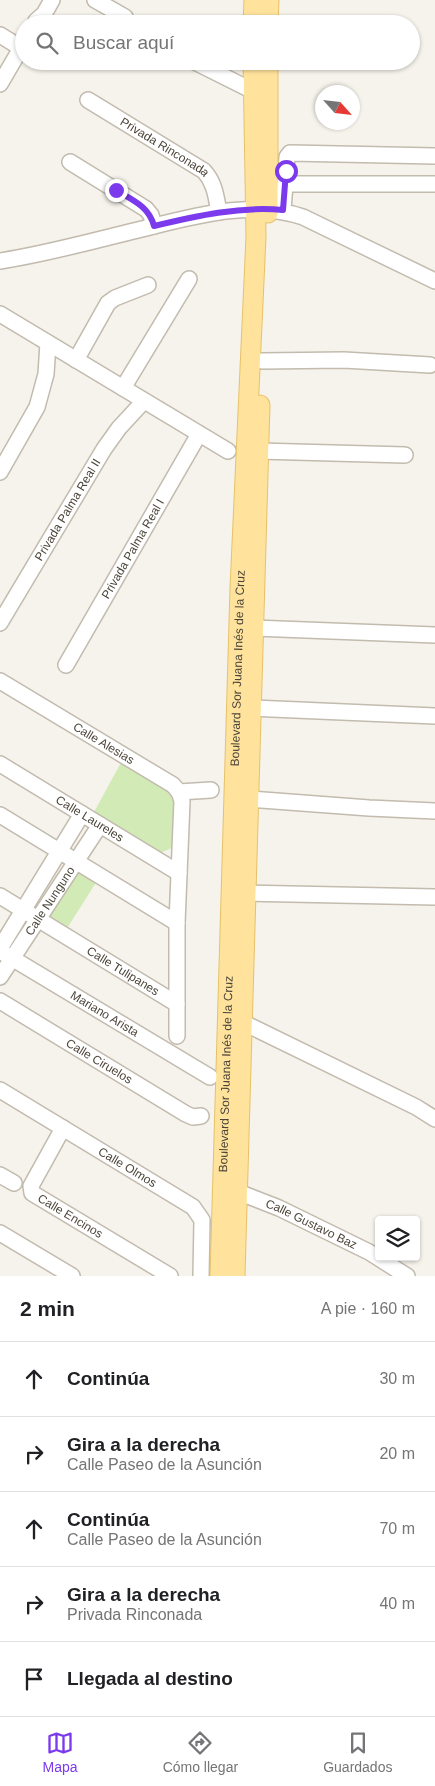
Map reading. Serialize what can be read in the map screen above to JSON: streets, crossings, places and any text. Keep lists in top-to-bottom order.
{
  "streets": {
    "main road": ["Boulevard Sor Juana Inés de la Cruz"],
    "street": [
      "Privada Rinconada",
      "Privada Palma Real II",
      "Privada Palma Real I",
      "Calle Alesias",
      "Calle Laureles",
      "Calle Nunguno",
      "Calle Tulipanes",
      "Mariano Arista",
      "Calle Ciruelos",
      "Calle Olmos",
      "Calle Encinos",
      "Calle Gustavo Baz"
    ]
  },
  "crossings": [
    ["Boulevard Sor Juana Inés de la Cruz", "Calle Gustavo Baz"],
    ["Calle Alesias", "Calle Tulipanes"],
    ["Calle Laureles", "Calle Nunguno"],
    ["Calle Laureles", "Calle Tulipanes"],
    ["Calle Nunguno", "Calle Tulipanes"],
    ["Calle Nunguno", "Mariano Arista"],
    ["Calle Olmos", "Calle Encinos"]
  ],
  "north": "bottom right",
  "page": {
    "search": "Buscar aquí",
    "heading": ["2 min", "A pie · 160 m"],
    "list": [
      ["Continúa", "30 m"],
      ["Gira a la derecha", "Calle Paseo de la Asunción", "20 m"],
      ["Continúa", "Calle Paseo de la Asunción", "70 m"],
      ["Gira a la derecha", "Privada Rinconada", "40 m"],
      "Llegada al destino"
    ],
    "nav": ["Mapa", "Cómo llegar", "Guardados"]
  }
}
